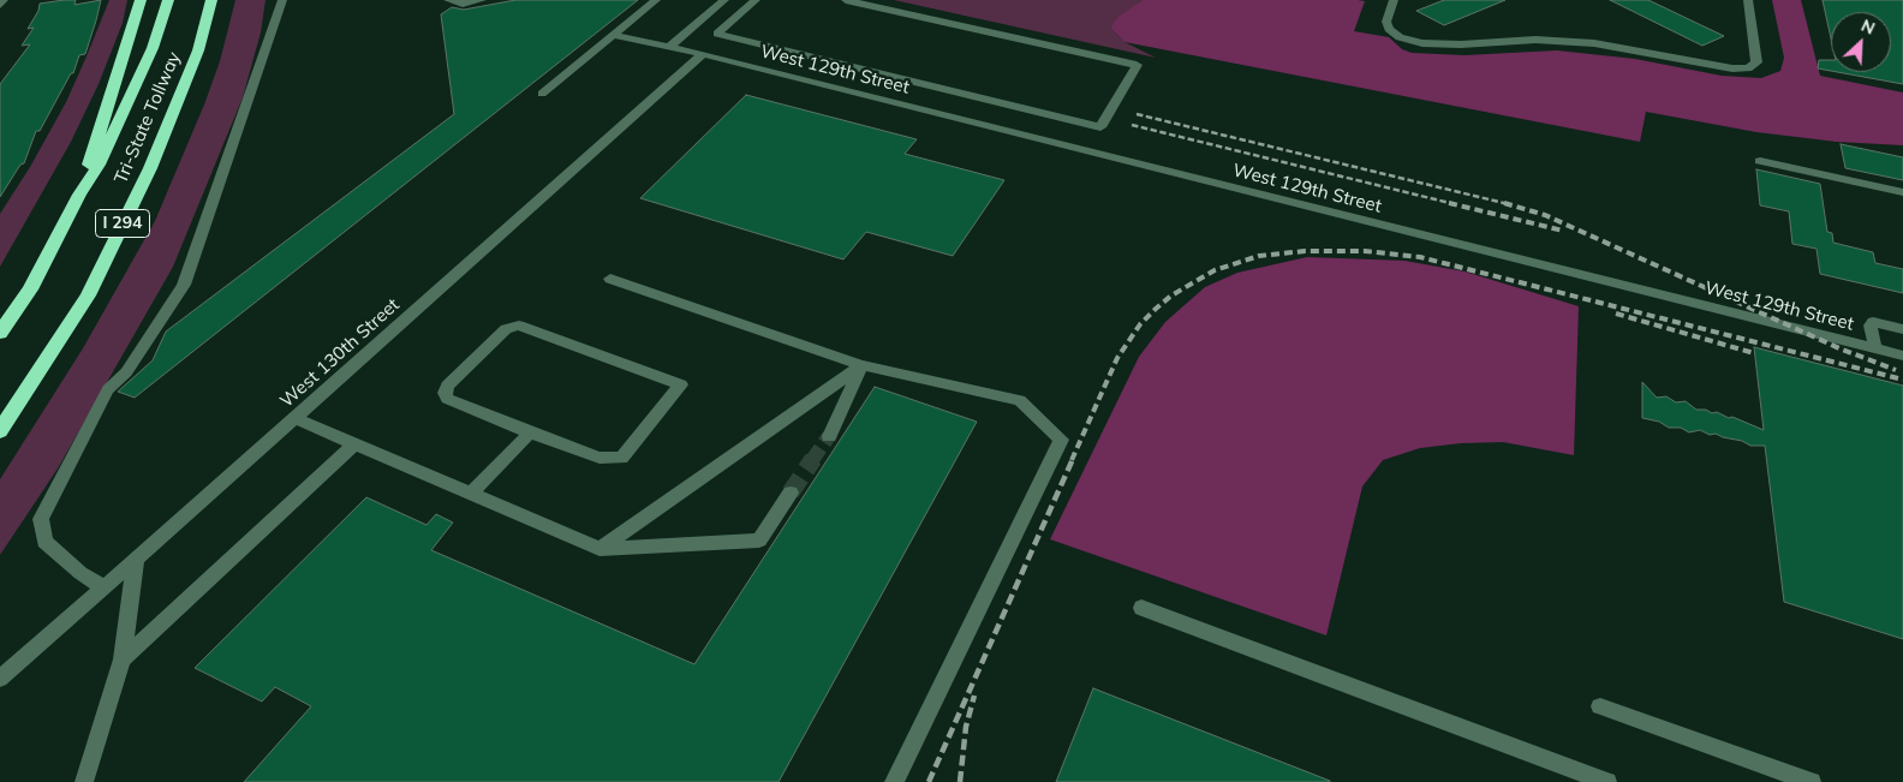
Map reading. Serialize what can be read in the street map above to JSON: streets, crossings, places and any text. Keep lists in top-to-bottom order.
{
  "streets": {
    "highway": ["Tri-State Tollway", "I 294"],
    "street": ["West 129th Street", "West 130th Street"]
  },
  "crossings": [
    ["West 129th Street", "West 130th Street"]
  ],
  "north": "top right"
}
